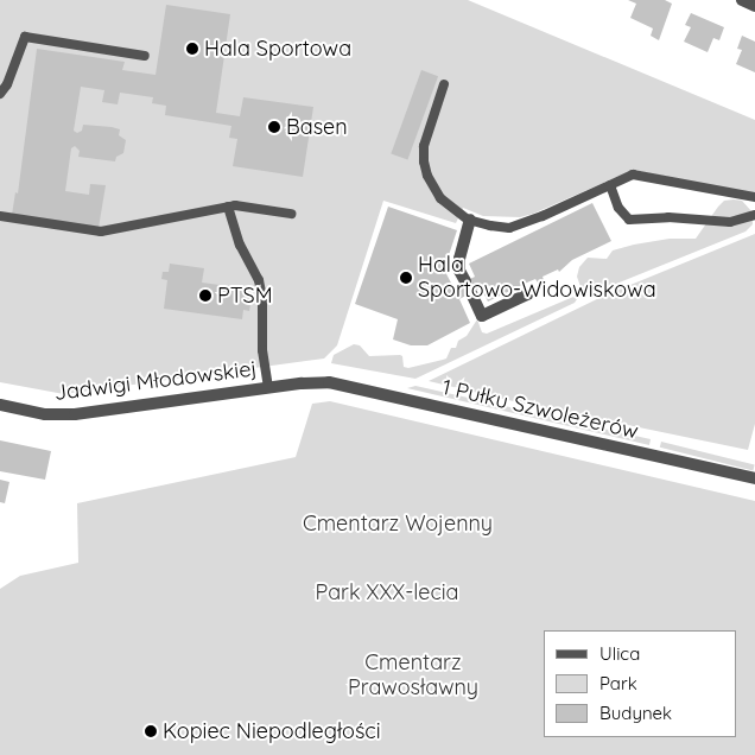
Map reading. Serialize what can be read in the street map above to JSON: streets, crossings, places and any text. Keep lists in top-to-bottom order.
{
  "streets": {
    "street": ["Jadwigi Młodowskiej", "1 Pułku Szwoleżerów"]
  },
  "crossings": [
    ["Jadwigi Młodowskiej", "1 Pułku Szwoleżerów"]
  ],
  "parks": ["Cmentarz Wojenny", "Park XXX-lecia", "Cmentarz Prawosławny"],
  "places": [
    "Hala Sportowa",
    "Basen",
    "Hala Sportowo-Widowiskowa",
    "PTSM",
    "Kopiec Niepodległości"
  ],
  "legend": ["Ulica", "Park", "Budynek"]
}
